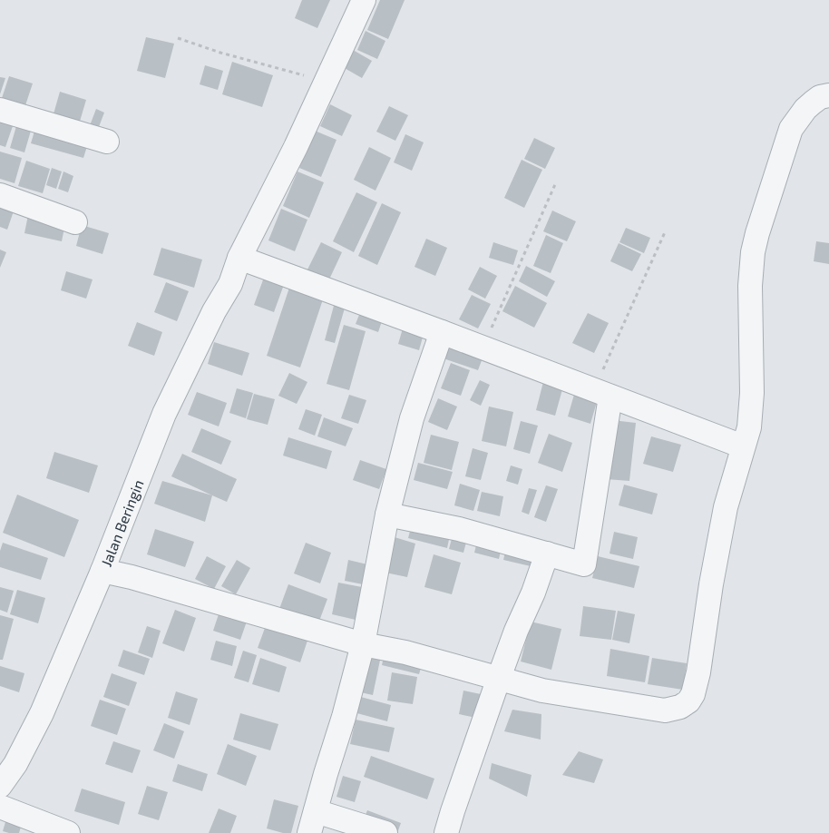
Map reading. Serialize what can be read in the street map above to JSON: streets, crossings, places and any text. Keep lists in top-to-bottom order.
{
  "streets": {
    "street": ["Jalan Beringin"]
  }
}
